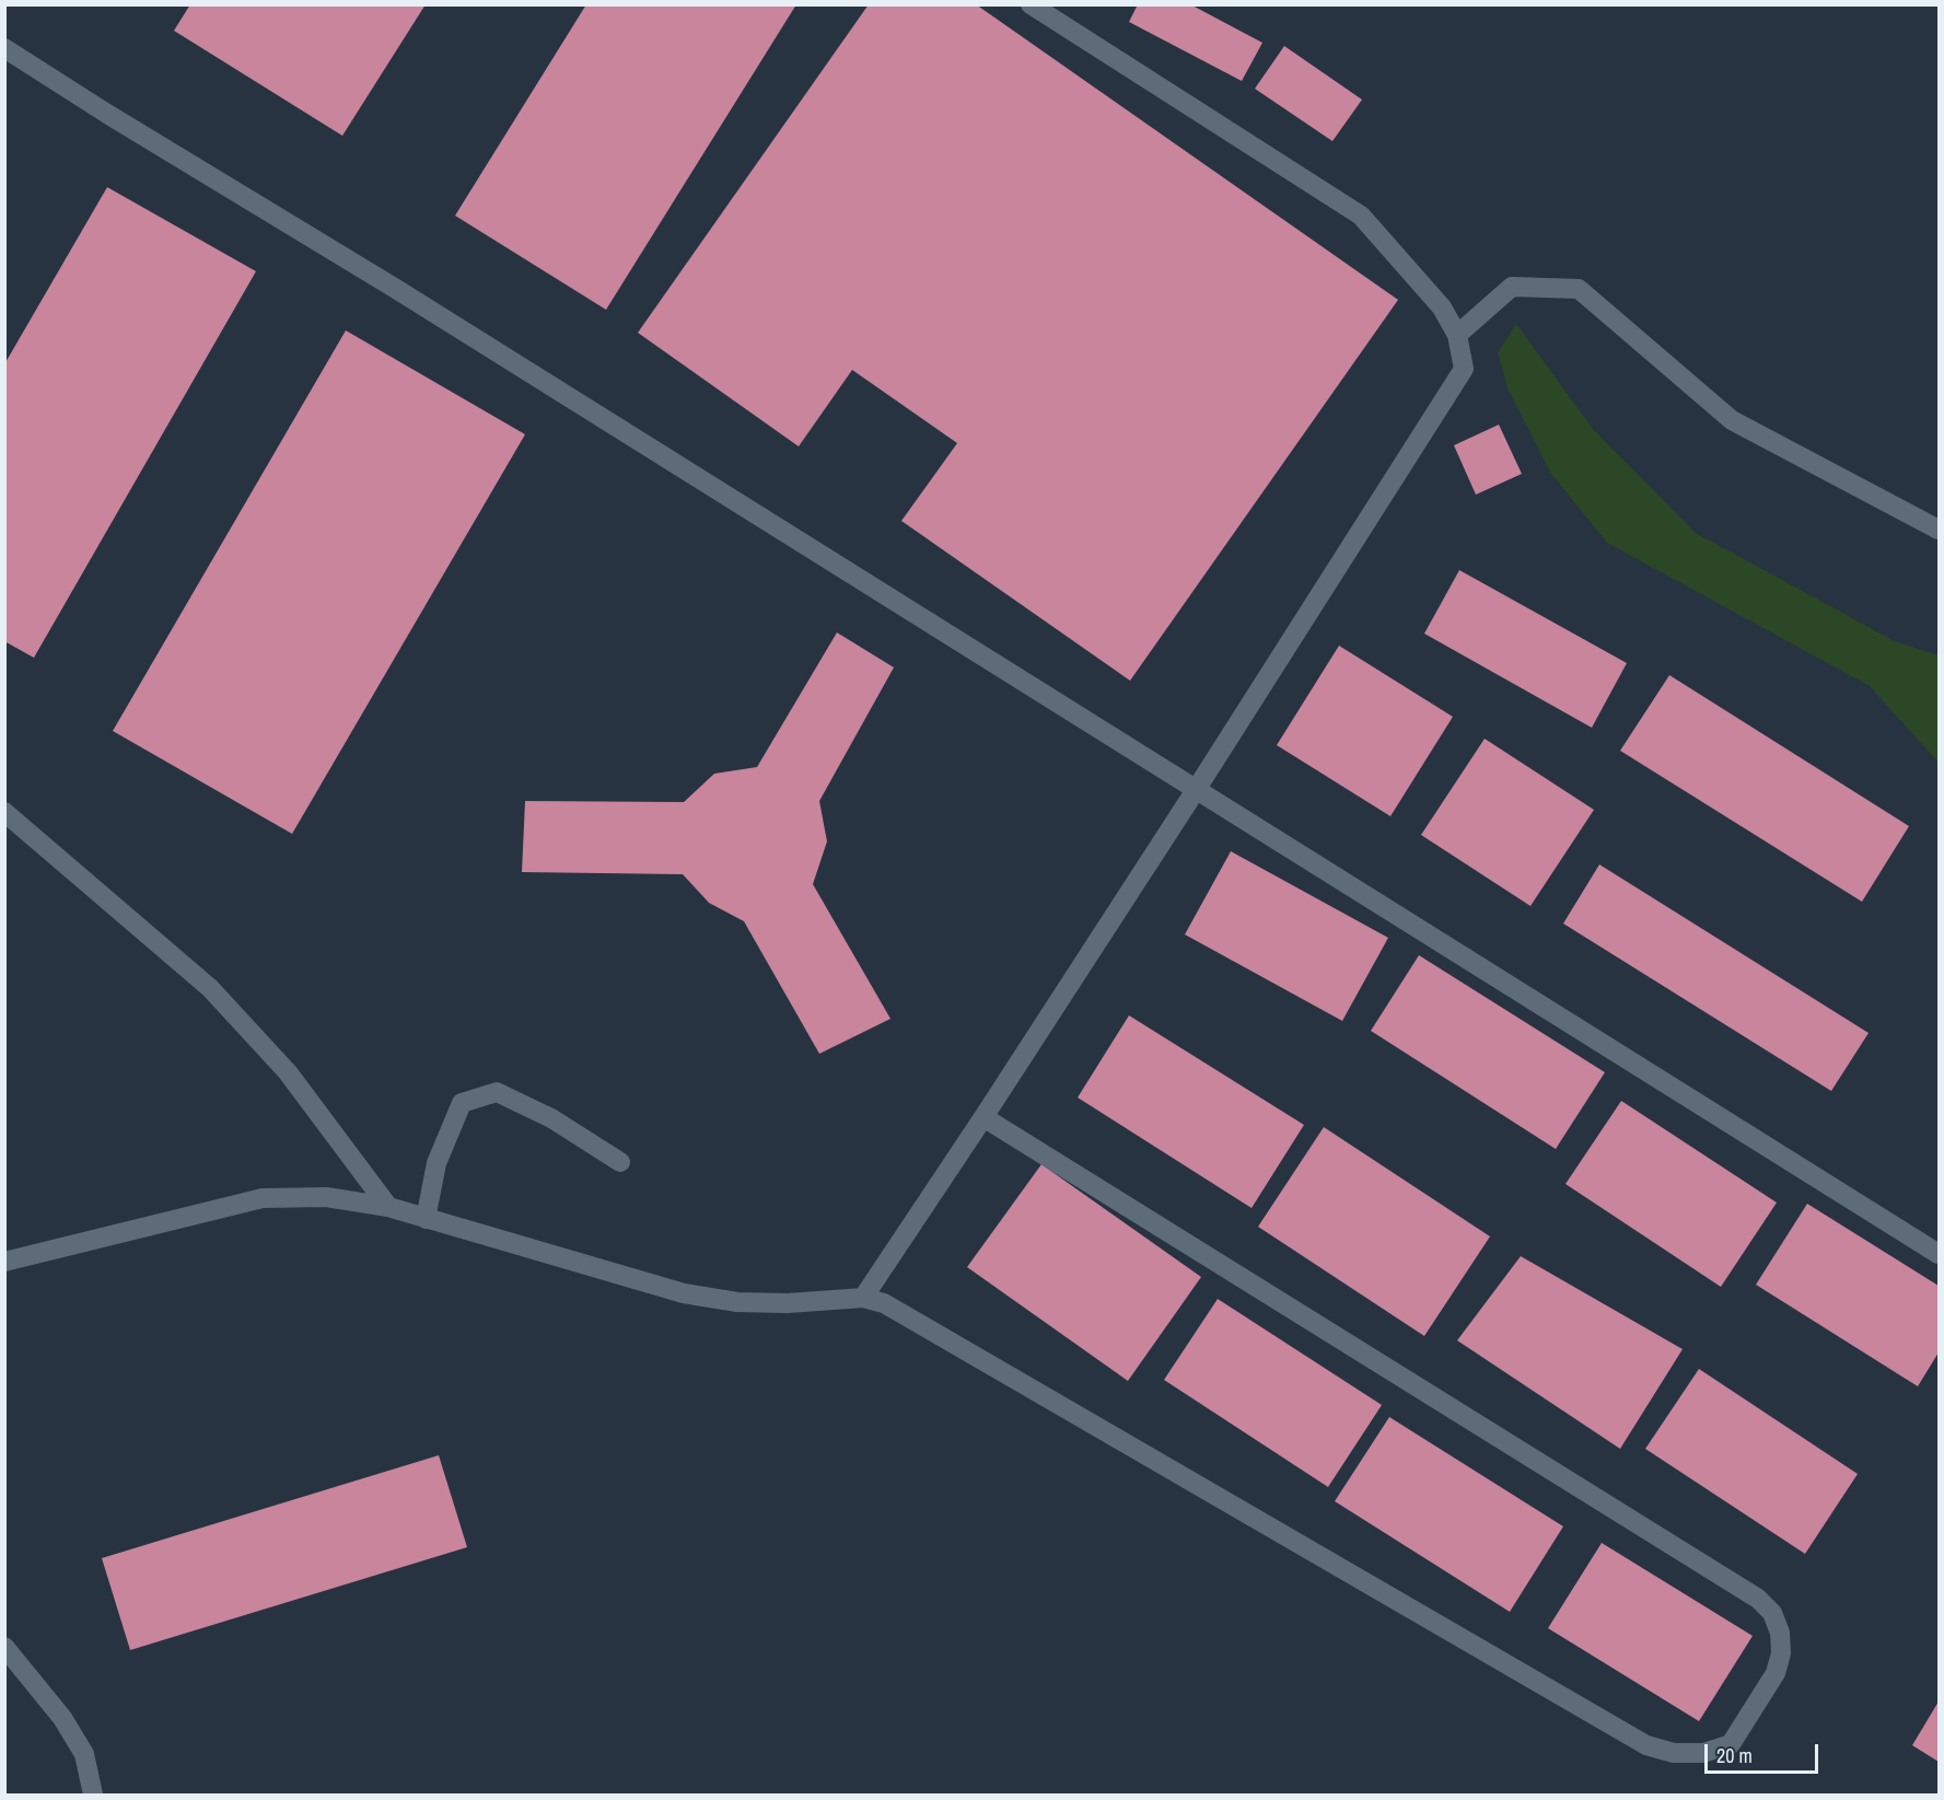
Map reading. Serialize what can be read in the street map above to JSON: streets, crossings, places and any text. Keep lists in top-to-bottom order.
{
  "scale_bar": "20 m"
}
